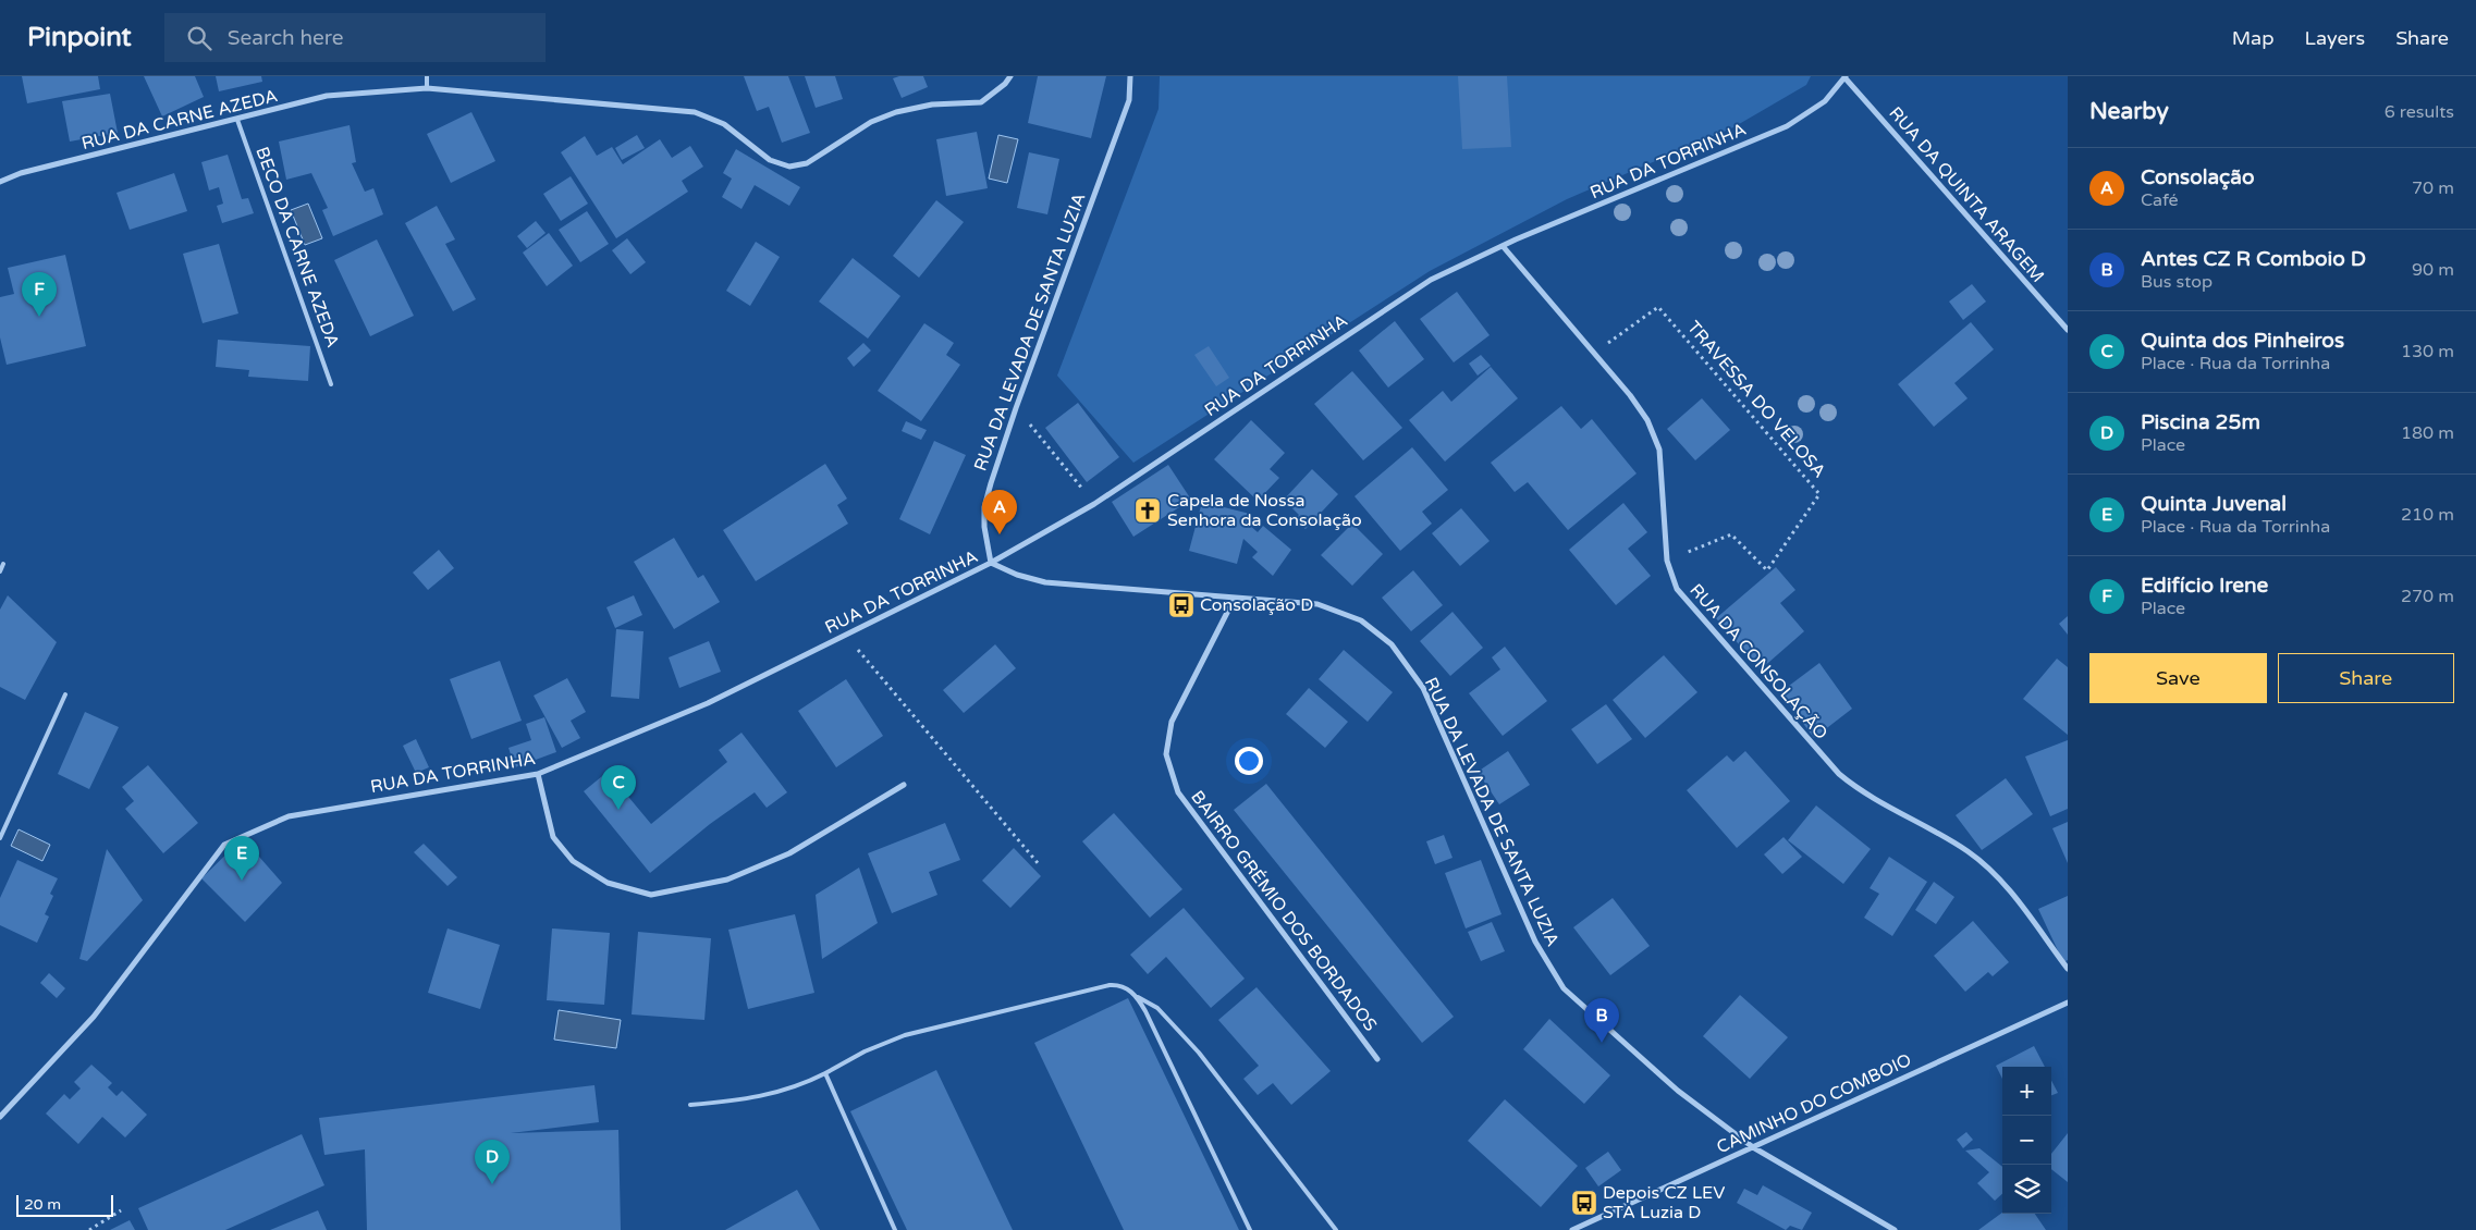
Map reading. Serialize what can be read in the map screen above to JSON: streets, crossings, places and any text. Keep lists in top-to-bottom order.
{
  "streets": {
    "street": [
      "RUA DA CARNE AZEDA",
      "RUA DA TORRINHA",
      "RUA DA QUINTA ARAGEM",
      "RUA DA LEVADA DE SANTA LUZIA",
      "RUA DA CONSOLAÇÃO",
      "BAIRRO GRÉMIO DOS BORDADOS",
      "CAMINHO DO COMBOIO"
    ],
    "lane": ["BECO DA CARNE AZEDA"],
    "path": ["TRAVESSA DO VELOSA"]
  },
  "crossings": [
    ["RUA DA CARNE AZEDA", "BECO DA CARNE AZEDA"],
    ["RUA DA TORRINHA", "RUA DA QUINTA ARAGEM"],
    ["RUA DA TORRINHA", "RUA DA LEVADA DE SANTA LUZIA"],
    ["RUA DA TORRINHA", "RUA DA CONSOLAÇÃO"],
    ["RUA DA LEVADA DE SANTA LUZIA", "BAIRRO GRÉMIO DOS BORDADOS"],
    ["RUA DA LEVADA DE SANTA LUZIA", "CAMINHO DO COMBOIO"],
    ["TRAVESSA DO VELOSA", "RUA DA CONSOLAÇÃO"]
  ],
  "places": {
    "church": ["Capela de Nossa Senhora da Consolação"],
    "bus stop": ["Consolação D", "Depois CZ LEV STA Luzia D"]
  },
  "scale_bar": "20 m",
  "page": {
    "header": "Pinpoint",
    "search": "Search here",
    "nav": ["Map", "Layers", "Share"],
    "heading": ["Nearby", "6 results"],
    "list": [
      {
        "mark": "A",
        "name": "Consolação",
        "note": "Café",
        "value": "70 m"
      },
      {
        "mark": "B",
        "name": "Antes CZ R Comboio D",
        "note": "Bus stop",
        "value": "90 m"
      },
      {
        "mark": "C",
        "name": "Quinta dos Pinheiros",
        "note": "Place · Rua da Torrinha",
        "value": "130 m"
      },
      {
        "mark": "D",
        "name": "Piscina 25m",
        "note": "Place",
        "value": "180 m"
      },
      {
        "mark": "E",
        "name": "Quinta Juvenal",
        "note": "Place · Rua da Torrinha",
        "value": "210 m"
      },
      {
        "mark": "F",
        "name": "Edifício Irene",
        "note": "Place",
        "value": "270 m"
      }
    ],
    "pins": [
      "F",
      "A",
      "C",
      "E",
      "B",
      "D"
    ],
    "buttons": ["Save", "Share"],
    "map_buttons": ["+", "−"],
    "scale": "20 m"
  }
}
